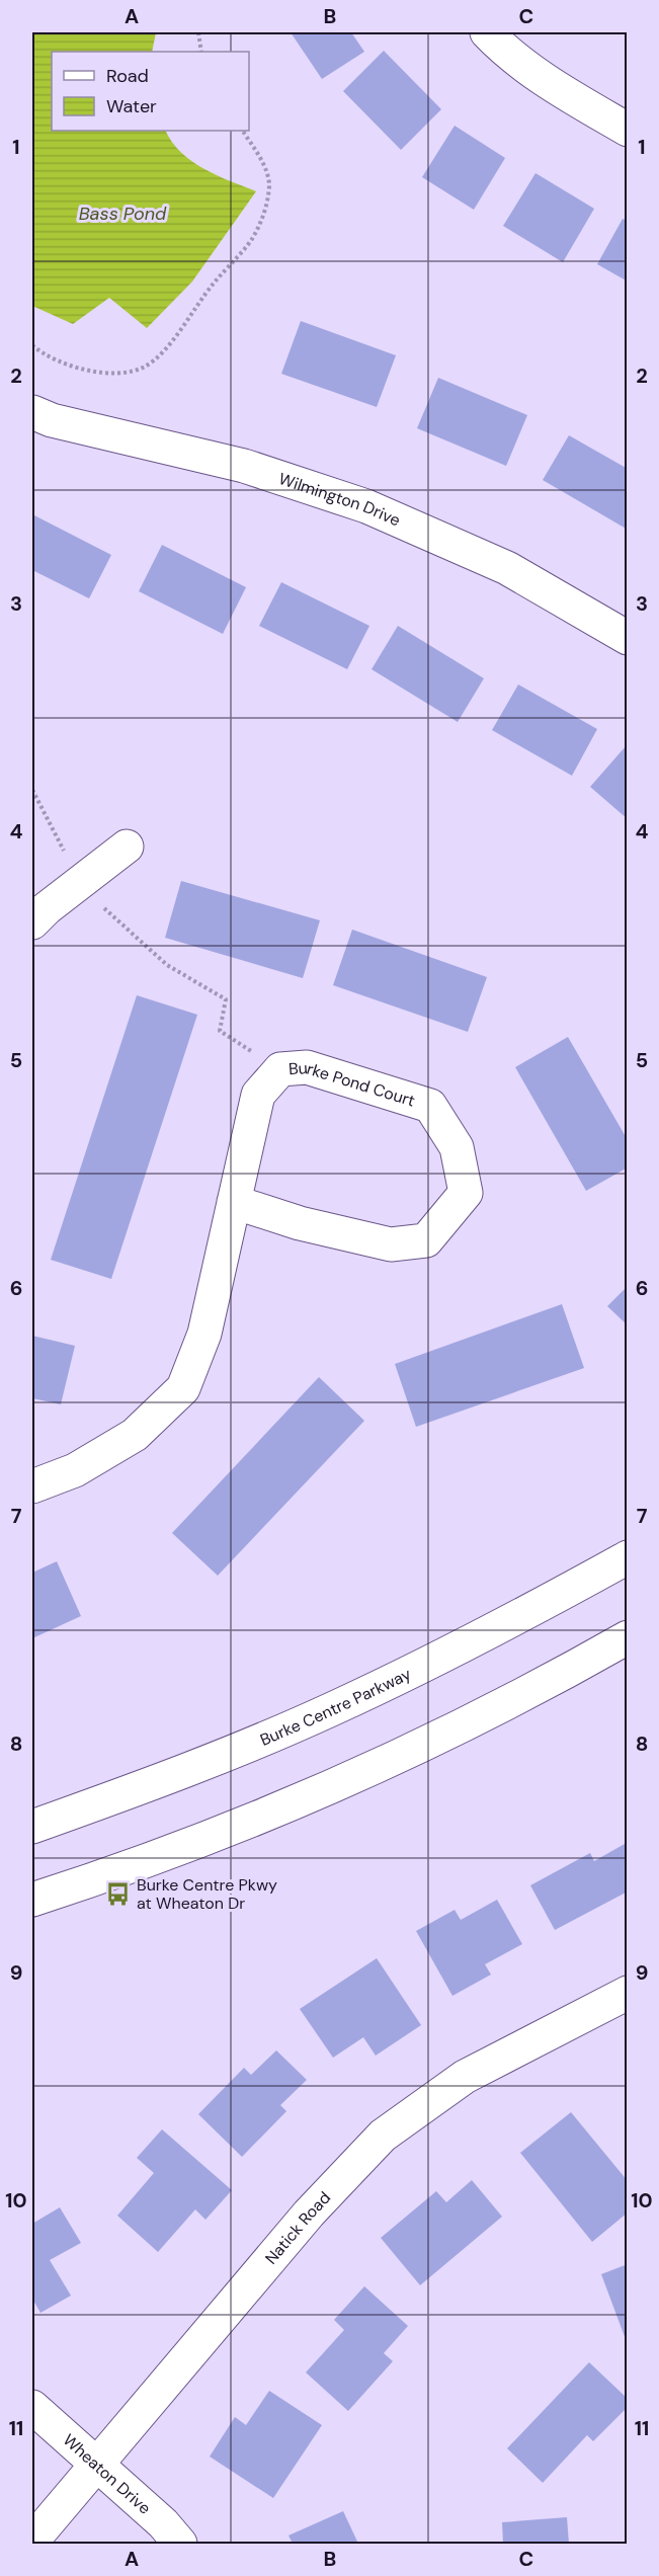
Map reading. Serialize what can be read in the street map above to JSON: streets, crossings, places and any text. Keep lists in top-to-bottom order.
{
  "streets": {
    "street": [
      "Wilmington Drive",
      "Burke Pond Court",
      "Burke Centre Parkway",
      "Natick Road",
      "Wheaton Drive"
    ]
  },
  "crossings": [
    ["Natick Road", "Wheaton Drive"]
  ],
  "water": ["Bass Pond"],
  "places": {
    "bus stop": ["Burke Centre Pkwy at Wheaton Dr"]
  },
  "legend": ["Road", "Water"],
  "grid": {
    "columns": ["A", "B", "C"],
    "rows": [
      "1",
      "2",
      "3",
      "4",
      "5",
      "6",
      "7",
      "8",
      "9",
      "10",
      "11"
    ]
  }
}
